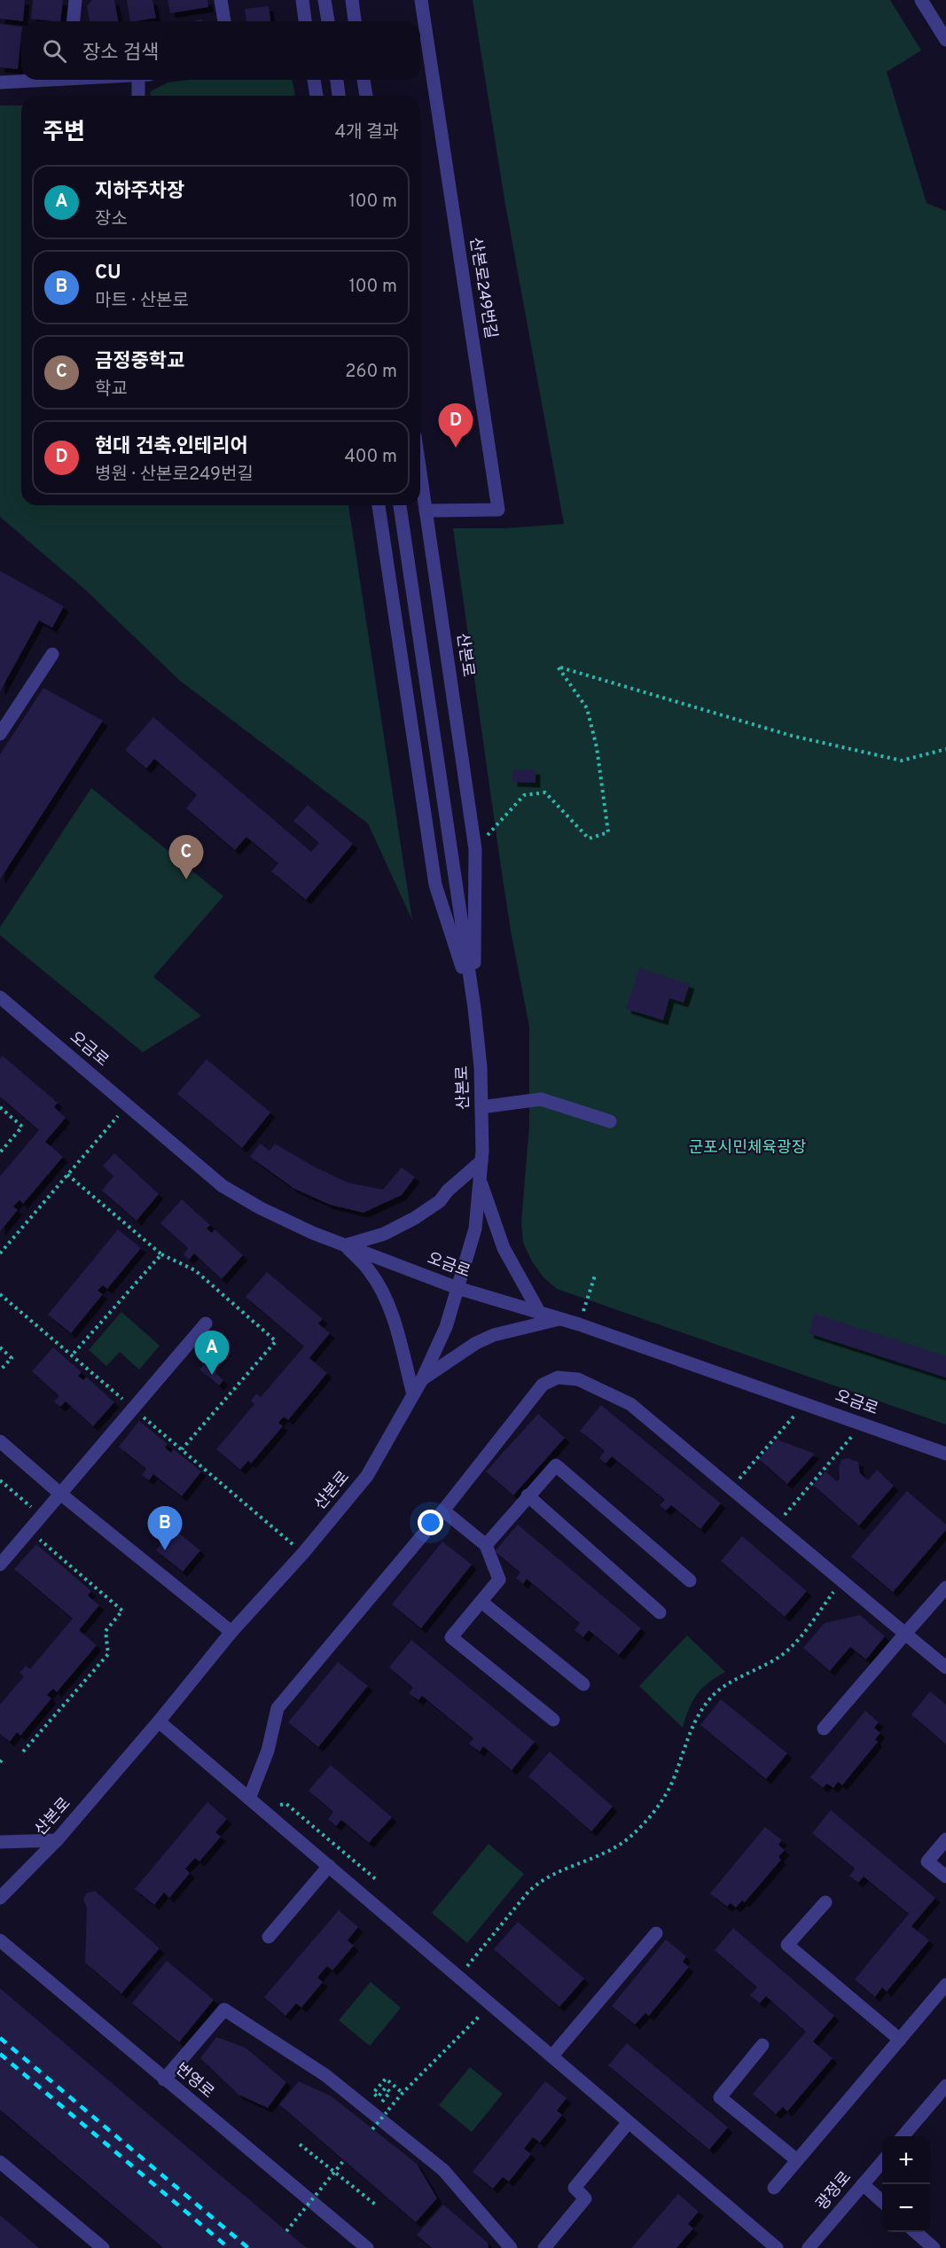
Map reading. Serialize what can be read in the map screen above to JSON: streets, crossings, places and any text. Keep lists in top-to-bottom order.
{
  "streets": {
    "street": [
      "산본로249번길",
      "산본로",
      "오금로",
      "번영로",
      "광정로"
    ]
  },
  "crossings": [
    ["산본로249번길", "산본로"],
    ["산본로", "오금로"]
  ],
  "parks": ["군포시민체육광장"],
  "page": {
    "search": "장소 검색",
    "heading": ["주변", "4개 결과"],
    "list": [
      {
        "mark": "A",
        "name": "지하주차장",
        "note": "장소",
        "value": "100 m"
      },
      {
        "mark": "B",
        "name": "CU",
        "note": "마트 · 산본로",
        "value": "100 m"
      },
      {
        "mark": "C",
        "name": "금정중학교",
        "note": "학교",
        "value": "260 m"
      },
      {
        "mark": "D",
        "name": "현대 건축.인테리어",
        "note": "병원 · 산본로249번길",
        "value": "400 m"
      }
    ],
    "pins": [
      "D",
      "C",
      "A",
      "B"
    ],
    "map_buttons": ["+", "−"]
  }
}
